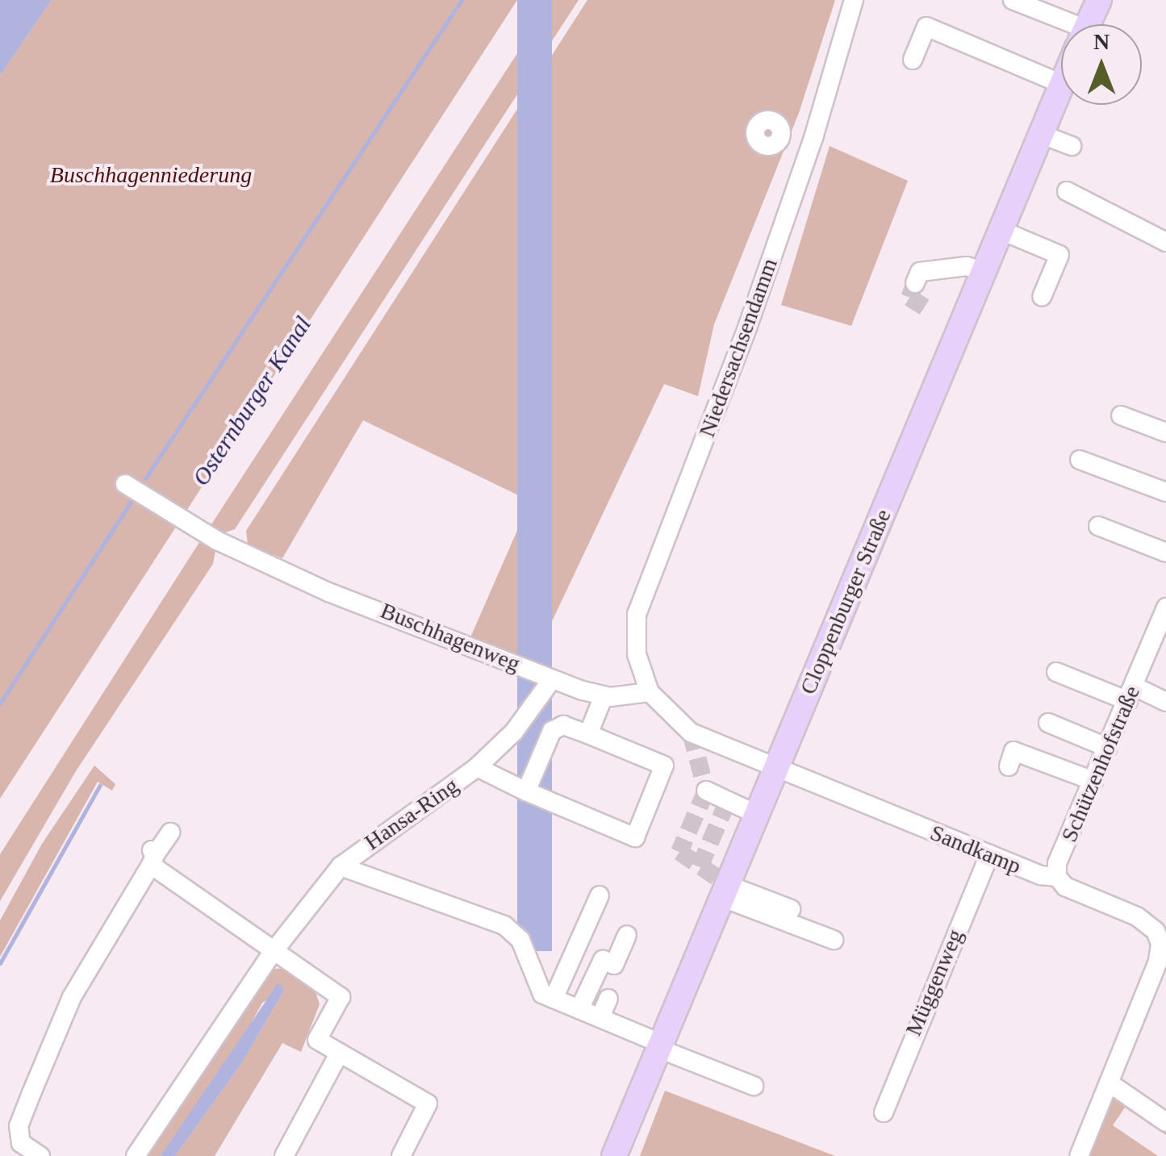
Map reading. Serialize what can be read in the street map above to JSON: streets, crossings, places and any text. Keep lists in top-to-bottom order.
{
  "streets": {
    "main road": ["Cloppenburger Straße"],
    "street": [
      "Niedersachsendamm",
      "Buschhagenweg",
      "Schützenhofstraße",
      "Hansa-Ring",
      "Sandkamp",
      "Müggenweg"
    ]
  },
  "crossings": [
    ["Niedersachsendamm", "Buschhagenweg"],
    ["Cloppenburger Straße", "Sandkamp"],
    ["Buschhagenweg", "Hansa-Ring"],
    ["Schützenhofstraße", "Sandkamp"],
    ["Sandkamp", "Müggenweg"]
  ],
  "water": ["Osternburger Kanal"],
  "parks": ["Buschhagenniederung"],
  "north": "top"
}
